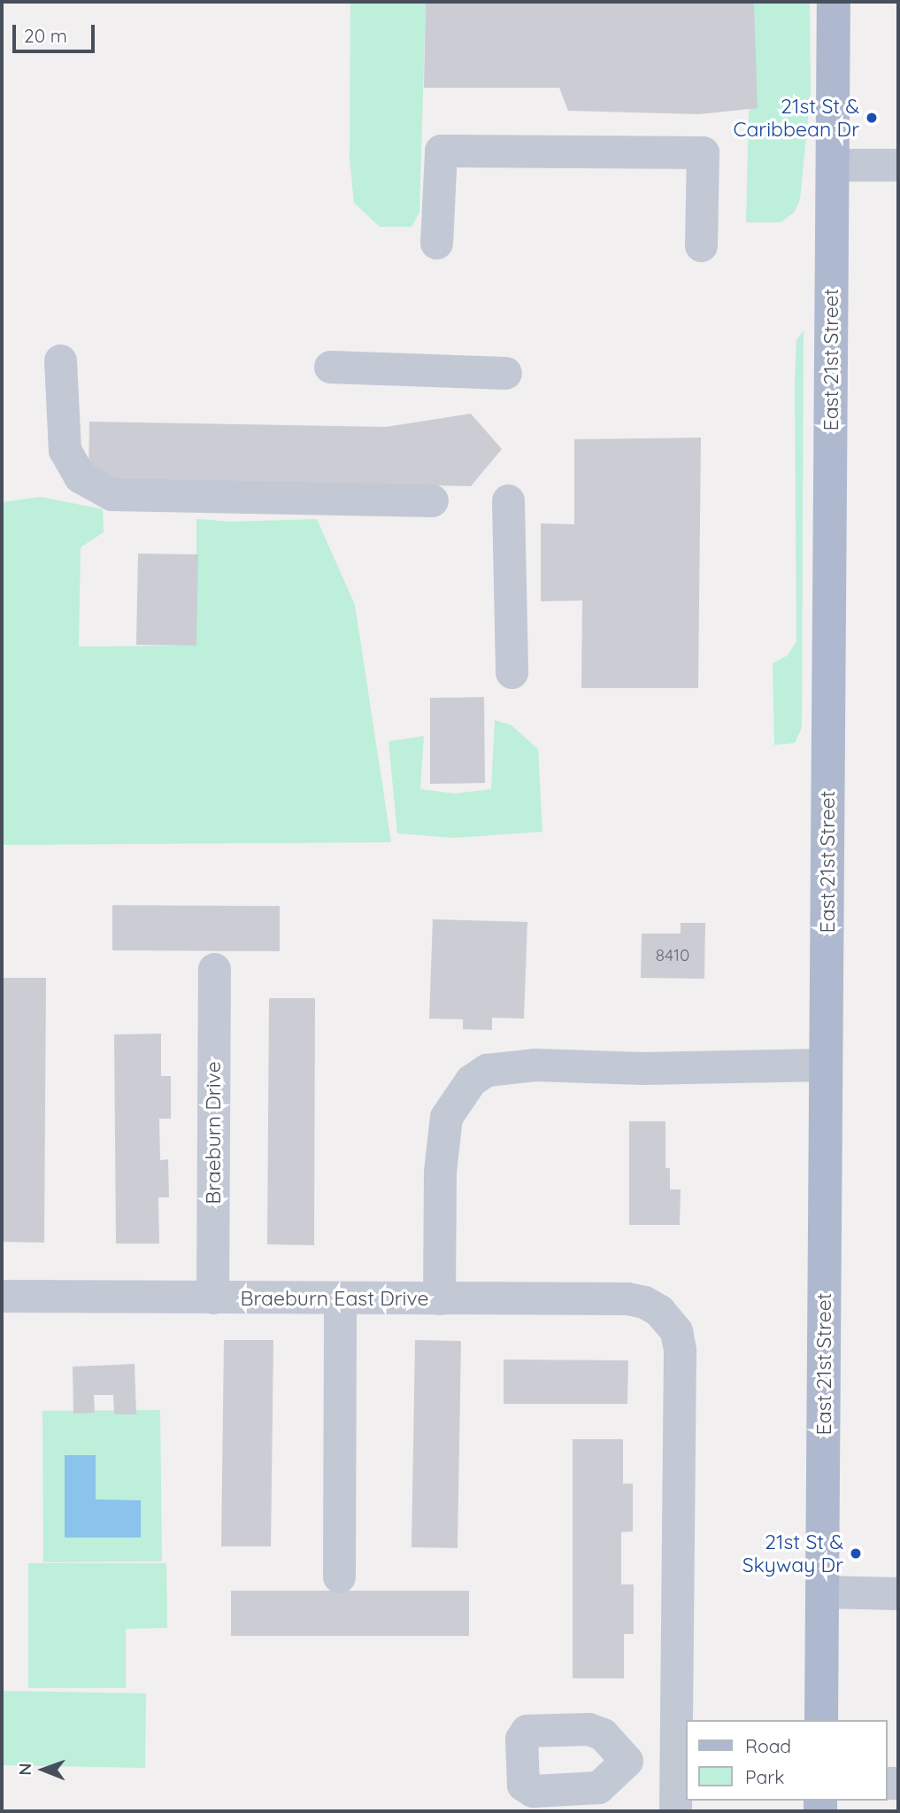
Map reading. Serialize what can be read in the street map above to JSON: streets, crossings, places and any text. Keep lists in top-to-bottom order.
{
  "streets": {
    "main road": ["East 21st Street"],
    "street": ["Braeburn Drive", "Braeburn East Drive"]
  },
  "crossings": [
    ["Braeburn Drive", "Braeburn East Drive"]
  ],
  "places": ["21st St & Caribbean Dr", "21st St & Skyway Dr"],
  "house_numbers": ["8410"],
  "legend": ["Road", "Park"],
  "scale_bar": "20 m",
  "north": "left"
}
